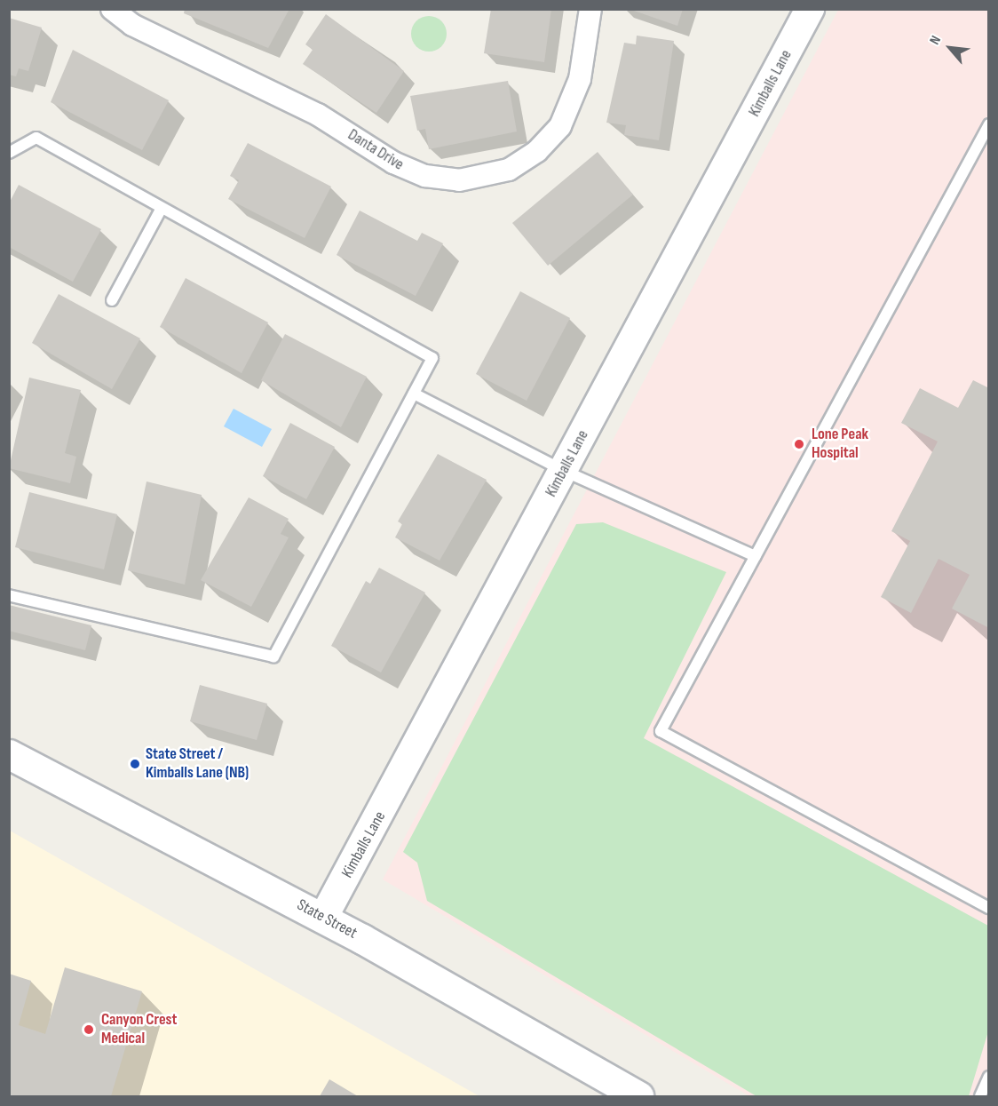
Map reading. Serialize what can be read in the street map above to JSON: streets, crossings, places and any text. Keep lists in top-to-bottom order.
{
  "streets": {
    "main road": ["State Street"],
    "street": ["Kimballs Lane", "Danta Drive"]
  },
  "crossings": [
    ["Kimballs Lane", "State Street"]
  ],
  "places": ["Lone Peak Hospital", "State Street / Kimballs Lane (NB)", "Canyon Crest Medical"],
  "north": "top left"
}
